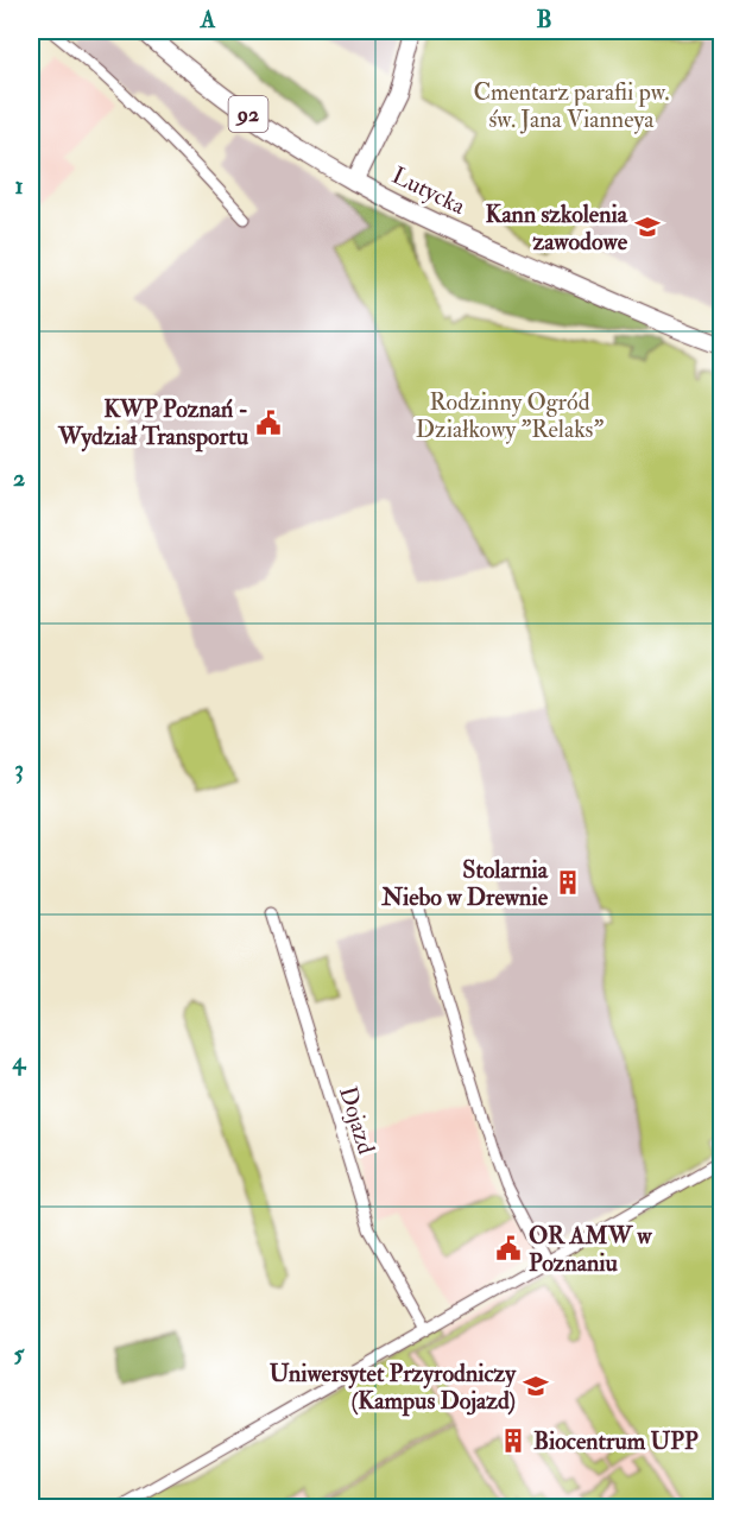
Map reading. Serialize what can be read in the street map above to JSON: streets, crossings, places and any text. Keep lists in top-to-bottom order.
{
  "streets": {
    "main road": ["92", "Lutycka"],
    "street": ["Dojazd"]
  },
  "parks": ["Cmentarz parafii pw. św. Jana Vianneya", "Rodzinny Ogród Działkowy \"Relaks\""],
  "places": {
    "school or university": ["Kann szkolenia zawodowe", "Uniwersytet Przyrodniczy (Kampus Dojazd)"],
    "public building": ["KWP Poznań - Wydział Transportu", "OR AMW w Poznaniu"],
    "building": ["Stolarnia Niebo w Drewnie", "Biocentrum UPP"]
  },
  "grid": {
    "columns": ["A", "B"],
    "rows": [
      "1",
      "2",
      "3",
      "4",
      "5"
    ]
  }
}
